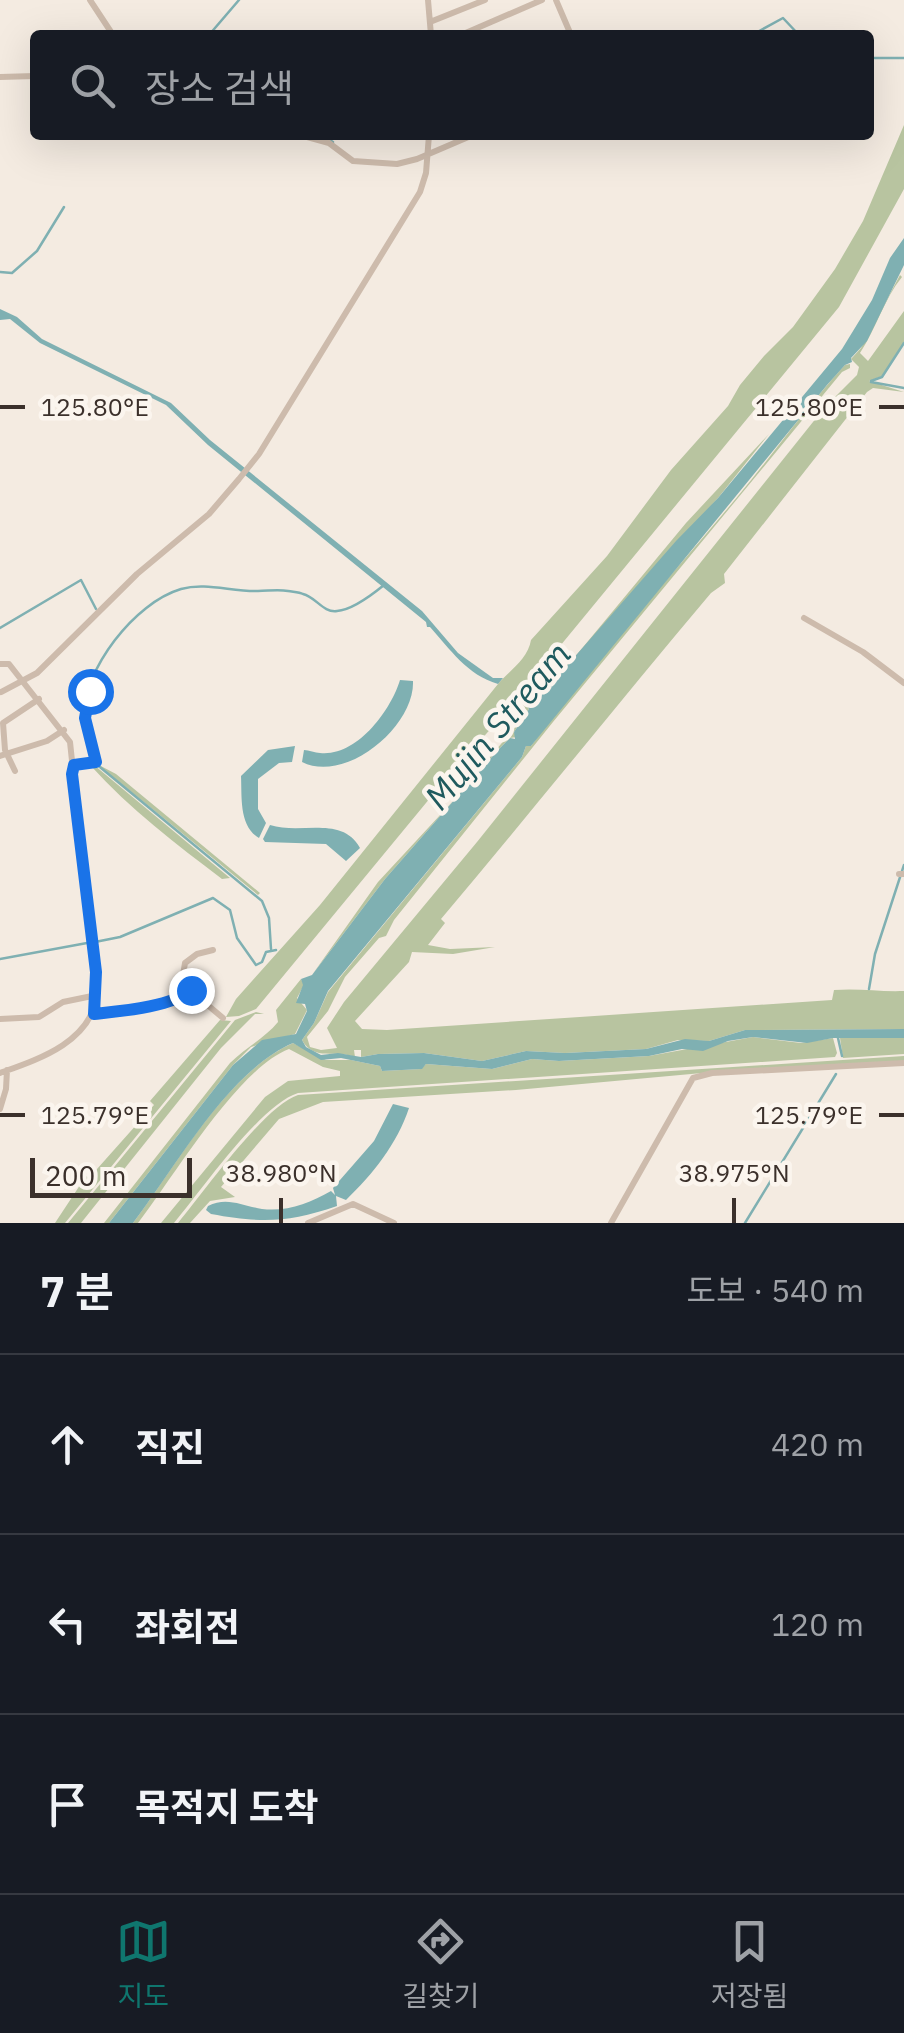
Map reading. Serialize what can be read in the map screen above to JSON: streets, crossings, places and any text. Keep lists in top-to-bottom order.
{
  "water": ["Mujin Stream"],
  "scale_bar": "200 m",
  "page": {
    "search": "장소 검색",
    "scale": "200 m",
    "heading": ["7 분", "도보 · 540 m"],
    "list": [
      ["직진", "420 m"],
      ["좌회전", "120 m"],
      "목적지 도착"
    ],
    "nav": ["지도", "길찾기", "저장됨"]
  },
  "coordinates": [
    "125.80°E",
    "125.79°E",
    "38.980°N",
    "38.975°N"
  ]
}
